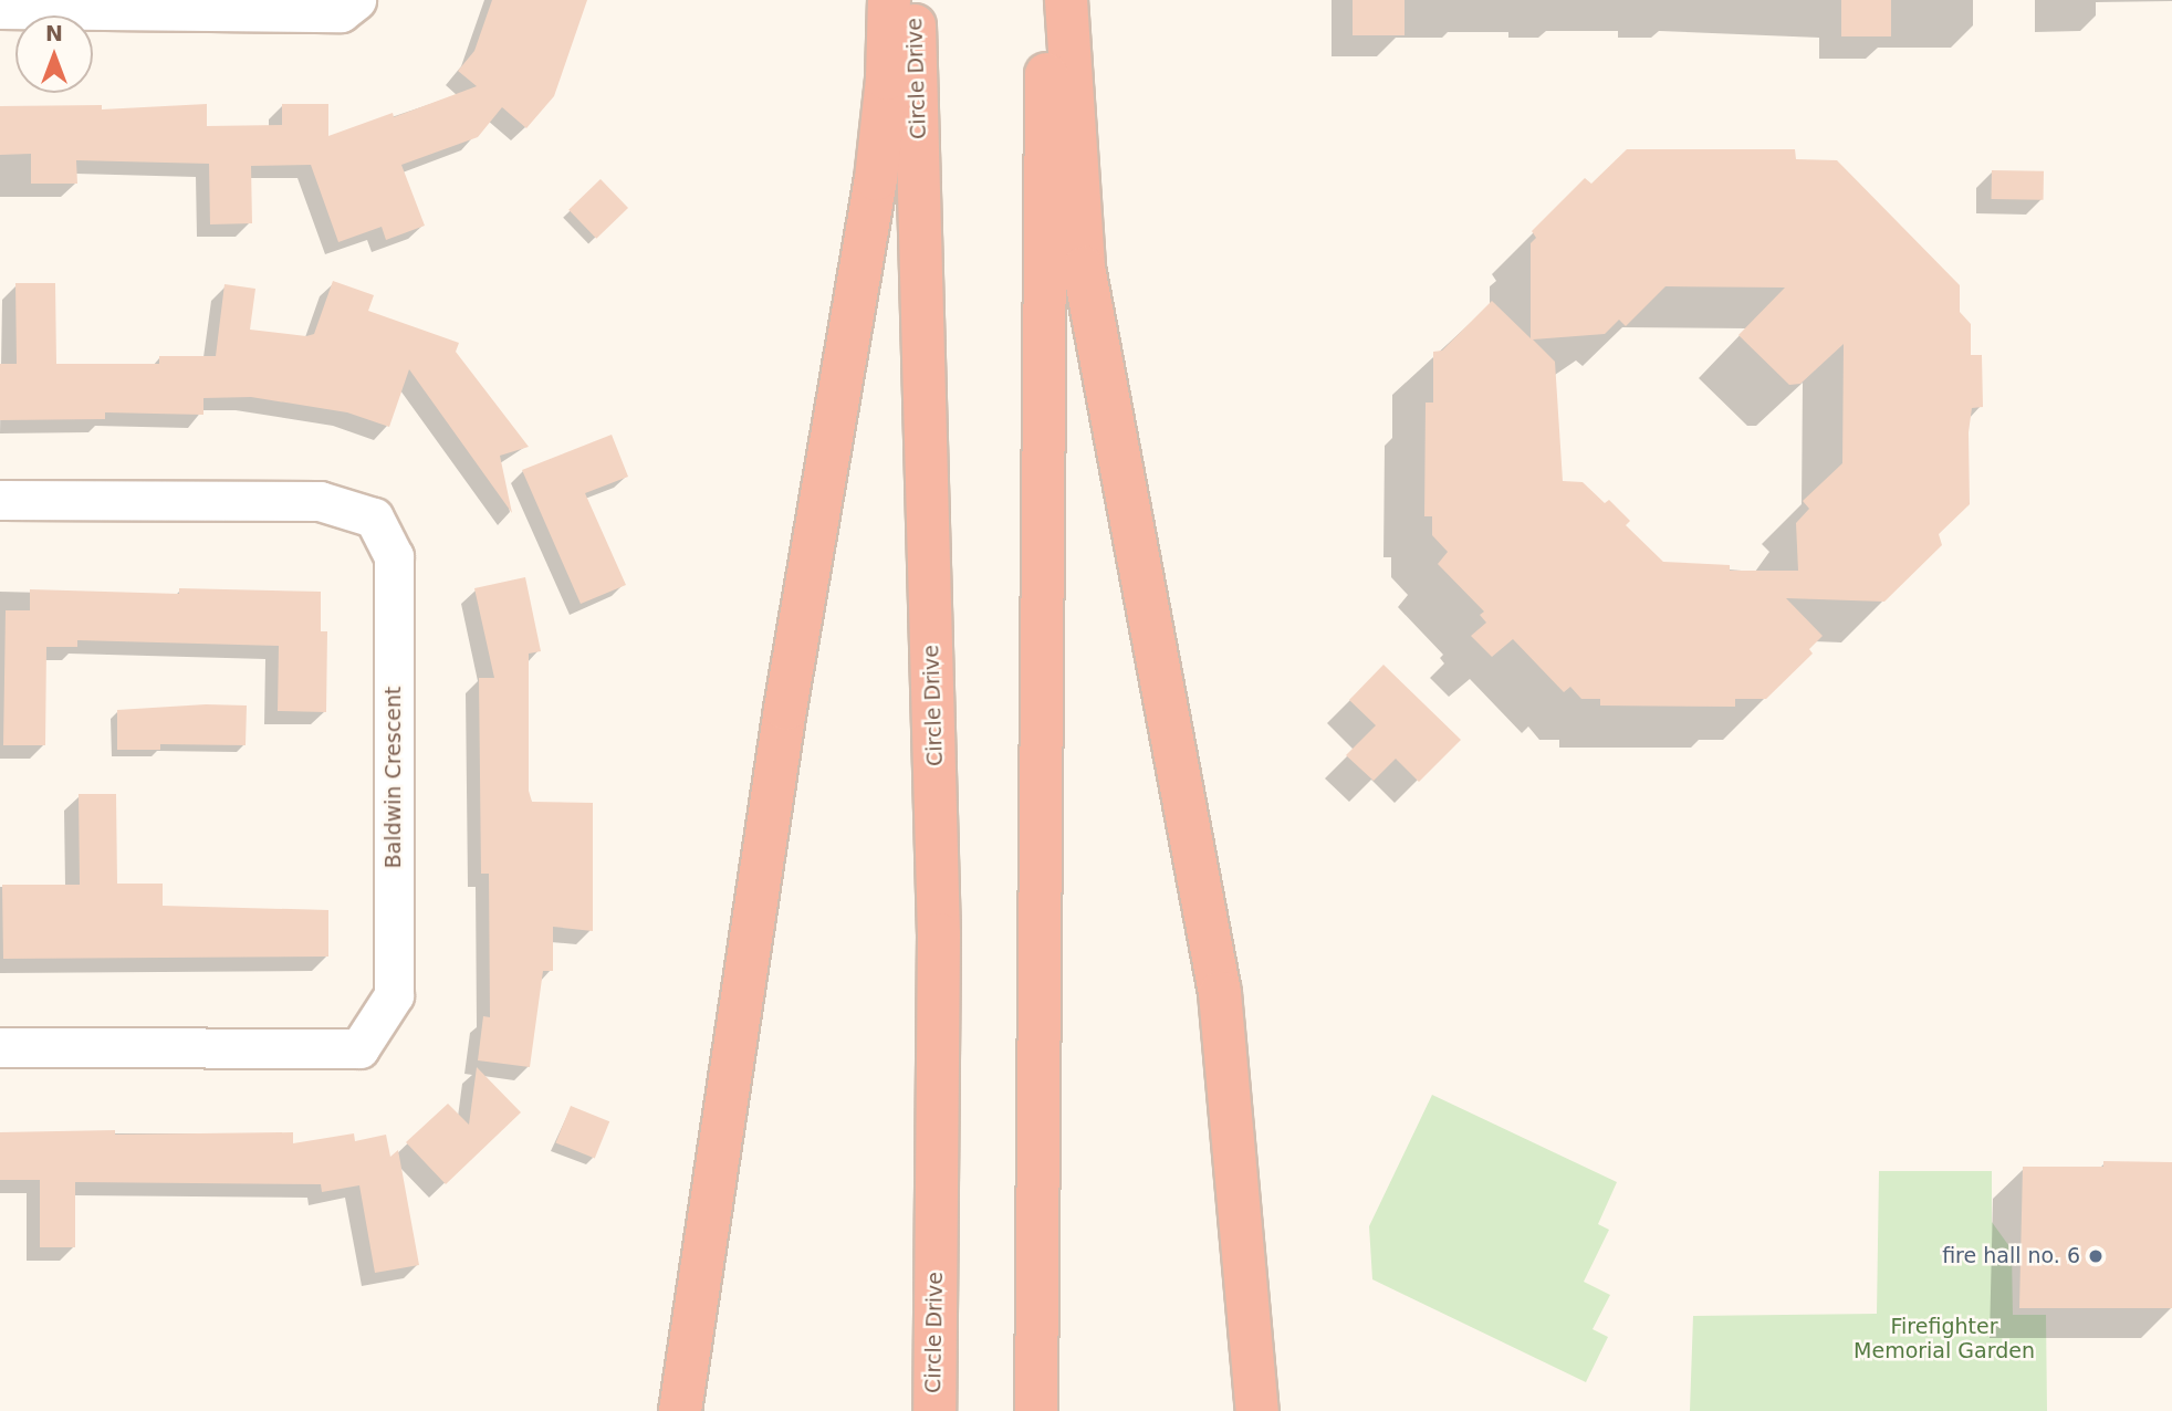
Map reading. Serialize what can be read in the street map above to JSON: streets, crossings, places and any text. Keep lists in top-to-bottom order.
{
  "streets": {
    "highway": ["Circle Drive"],
    "street": ["Baldwin Crescent"]
  },
  "parks": ["Firefighter Memorial Garden"],
  "places": ["fire hall no. 6"],
  "north": "top"
}
